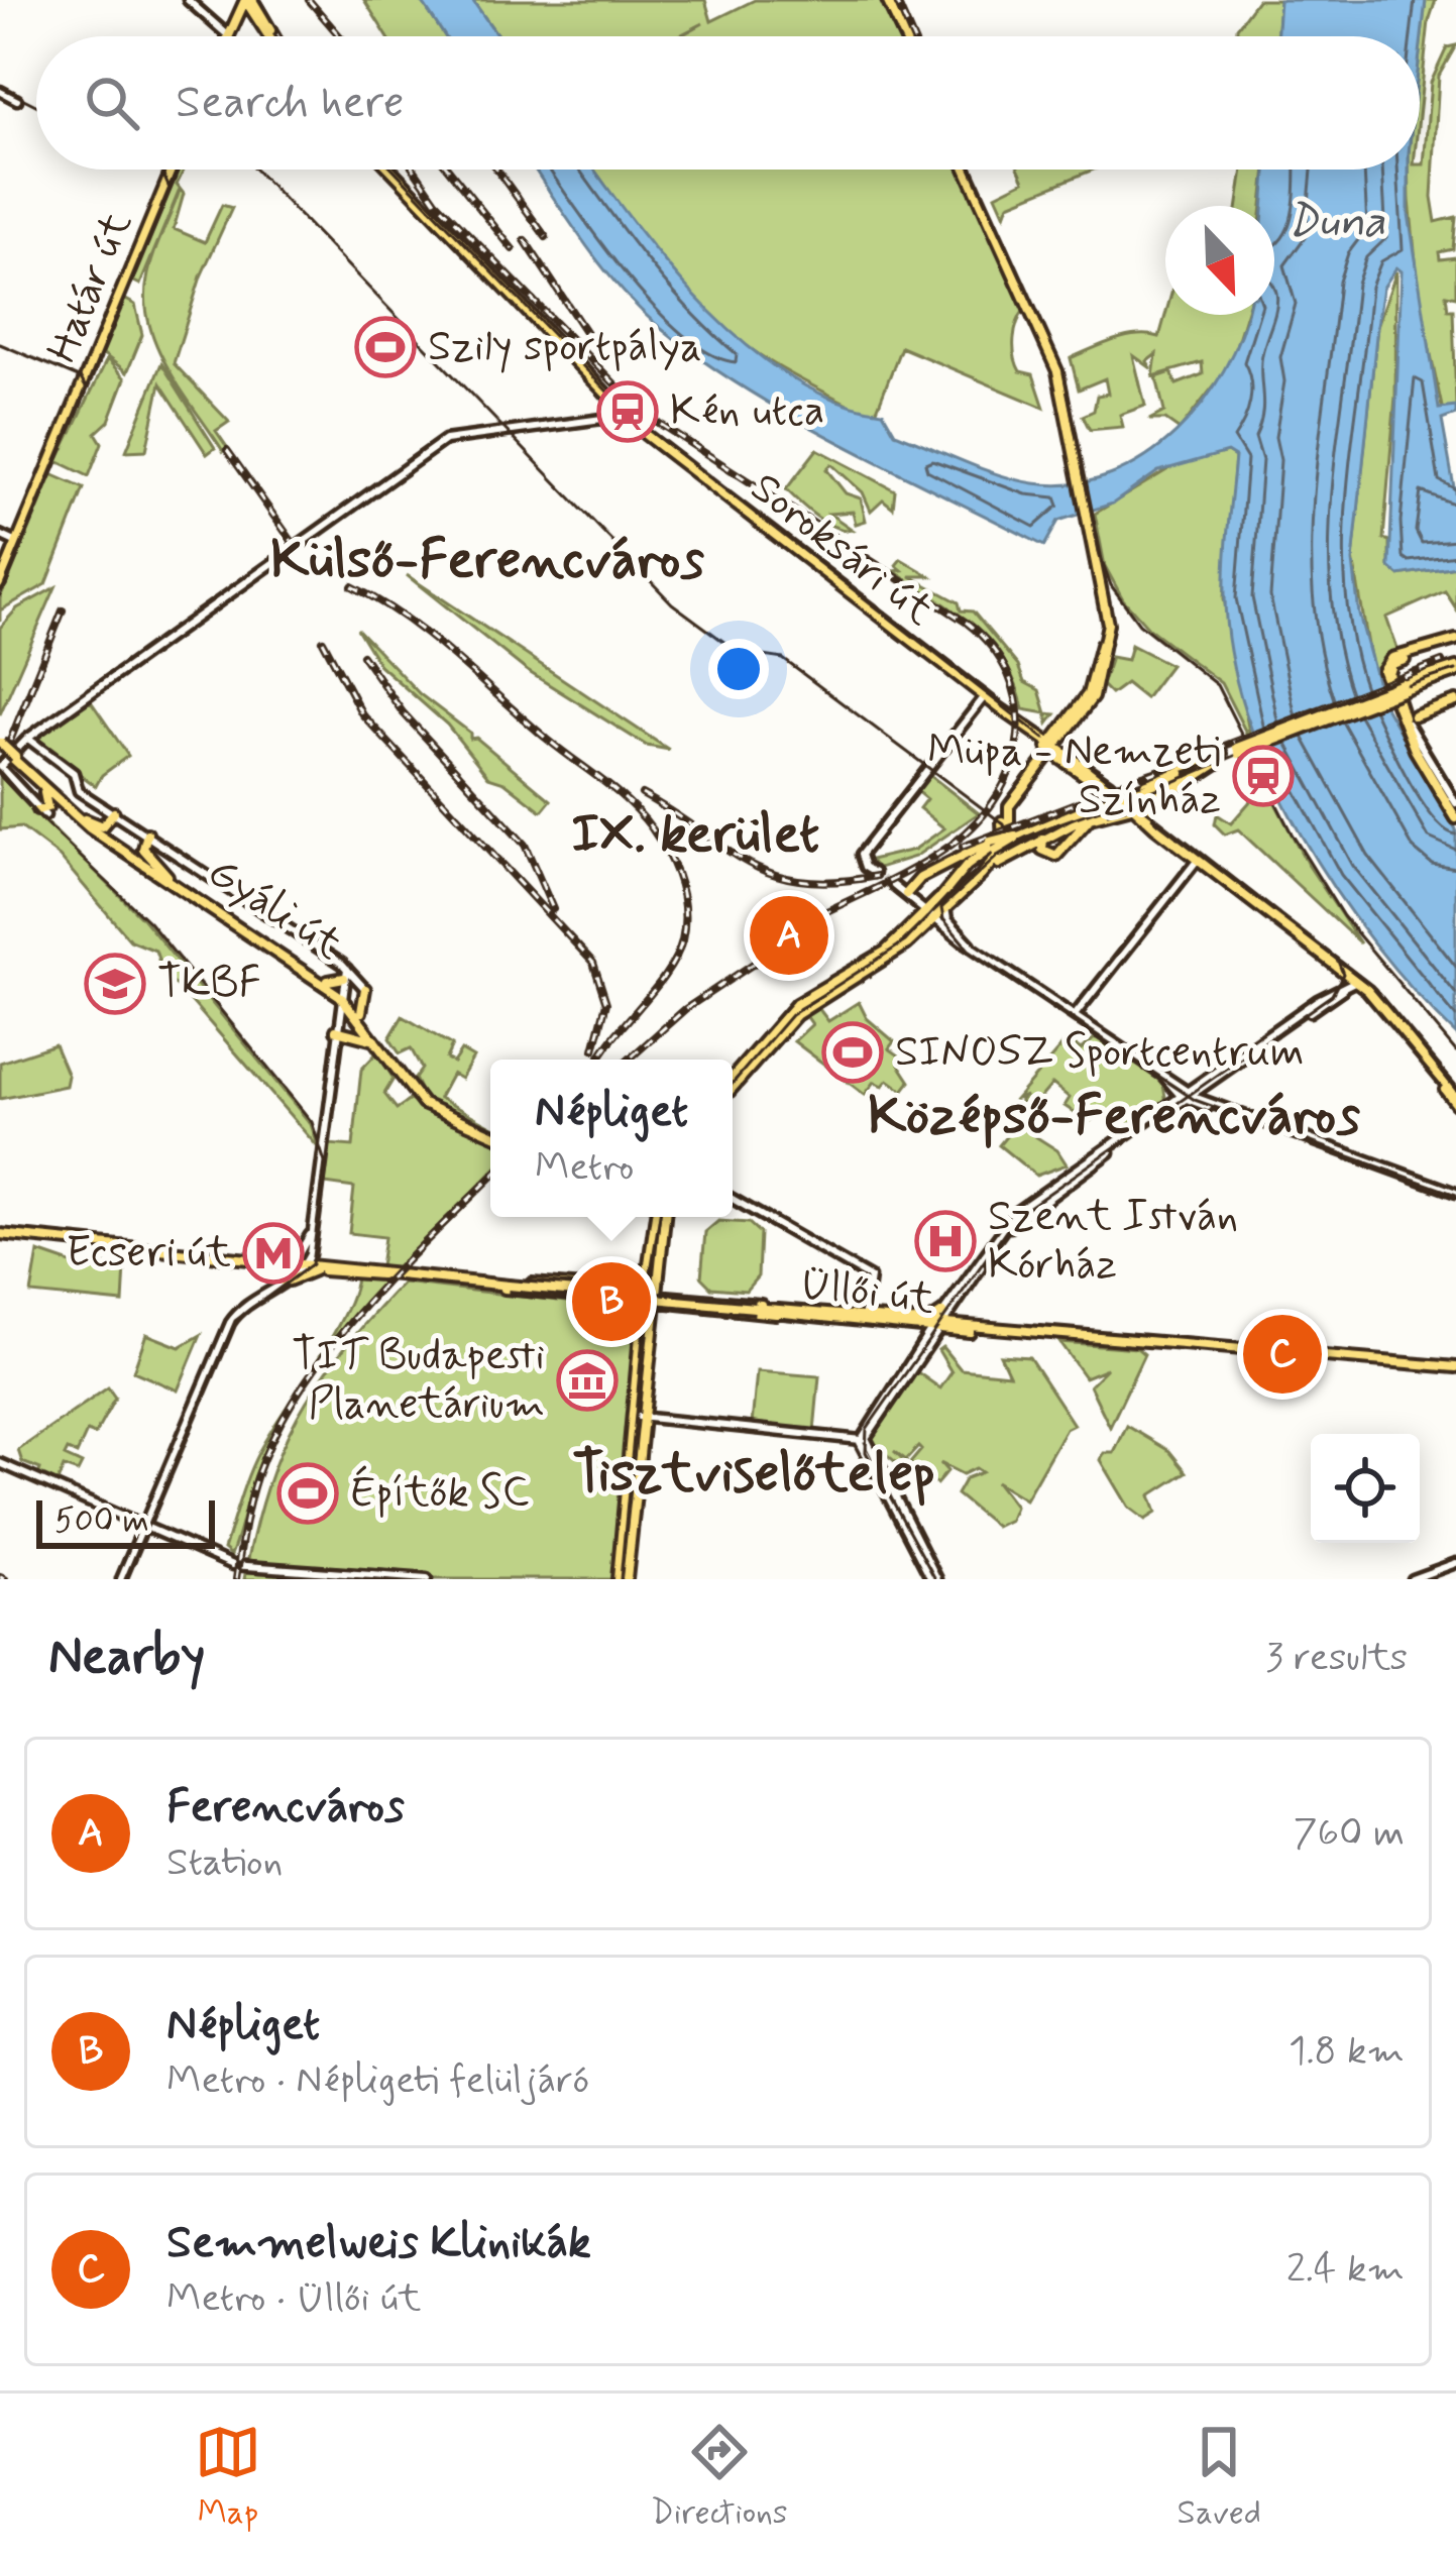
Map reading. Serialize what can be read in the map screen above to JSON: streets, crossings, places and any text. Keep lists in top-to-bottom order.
{
  "streets": {
    "main road": [
      "Határ út",
      "Soroksári út",
      "Gyáli út",
      "Üllői út"
    ]
  },
  "districts": [
    "Külső-Ferencváros",
    "IX. kerület",
    "Középső-Ferencváros",
    "Tisztviselőtelep"
  ],
  "water": ["Duna"],
  "places": {
    "sports": ["Szily sportpálya", "SINOSZ Sportcentrum", "Építők SC"],
    "station": ["Kén utca", "Müpa - Nemzeti Színház"],
    "school or university": ["TKBF"],
    "hospital": ["Szent István Kórház"],
    "metro station": ["Ecseri út"],
    "museum": ["TIT Budapesti Planetárium"]
  },
  "scale_bar": "500 m",
  "north": "bottom right",
  "page": {
    "search": "Search here",
    "pins": ["A", "B", "C"],
    "popup": ["Népliget", "Metro"],
    "scale": "500 m",
    "heading": ["Nearby", "3 results"],
    "list": [
      {
        "mark": "A",
        "name": "Ferencváros",
        "note": "Station",
        "value": "760 m"
      },
      {
        "mark": "B",
        "name": "Népliget",
        "note": "Metro · Népligeti felüljáró",
        "value": "1.8 km"
      },
      {
        "mark": "C",
        "name": "Semmelweis Klinikák",
        "note": "Metro · Üllői út",
        "value": "2.4 km"
      }
    ],
    "nav": ["Map", "Directions", "Saved"]
  }
}
